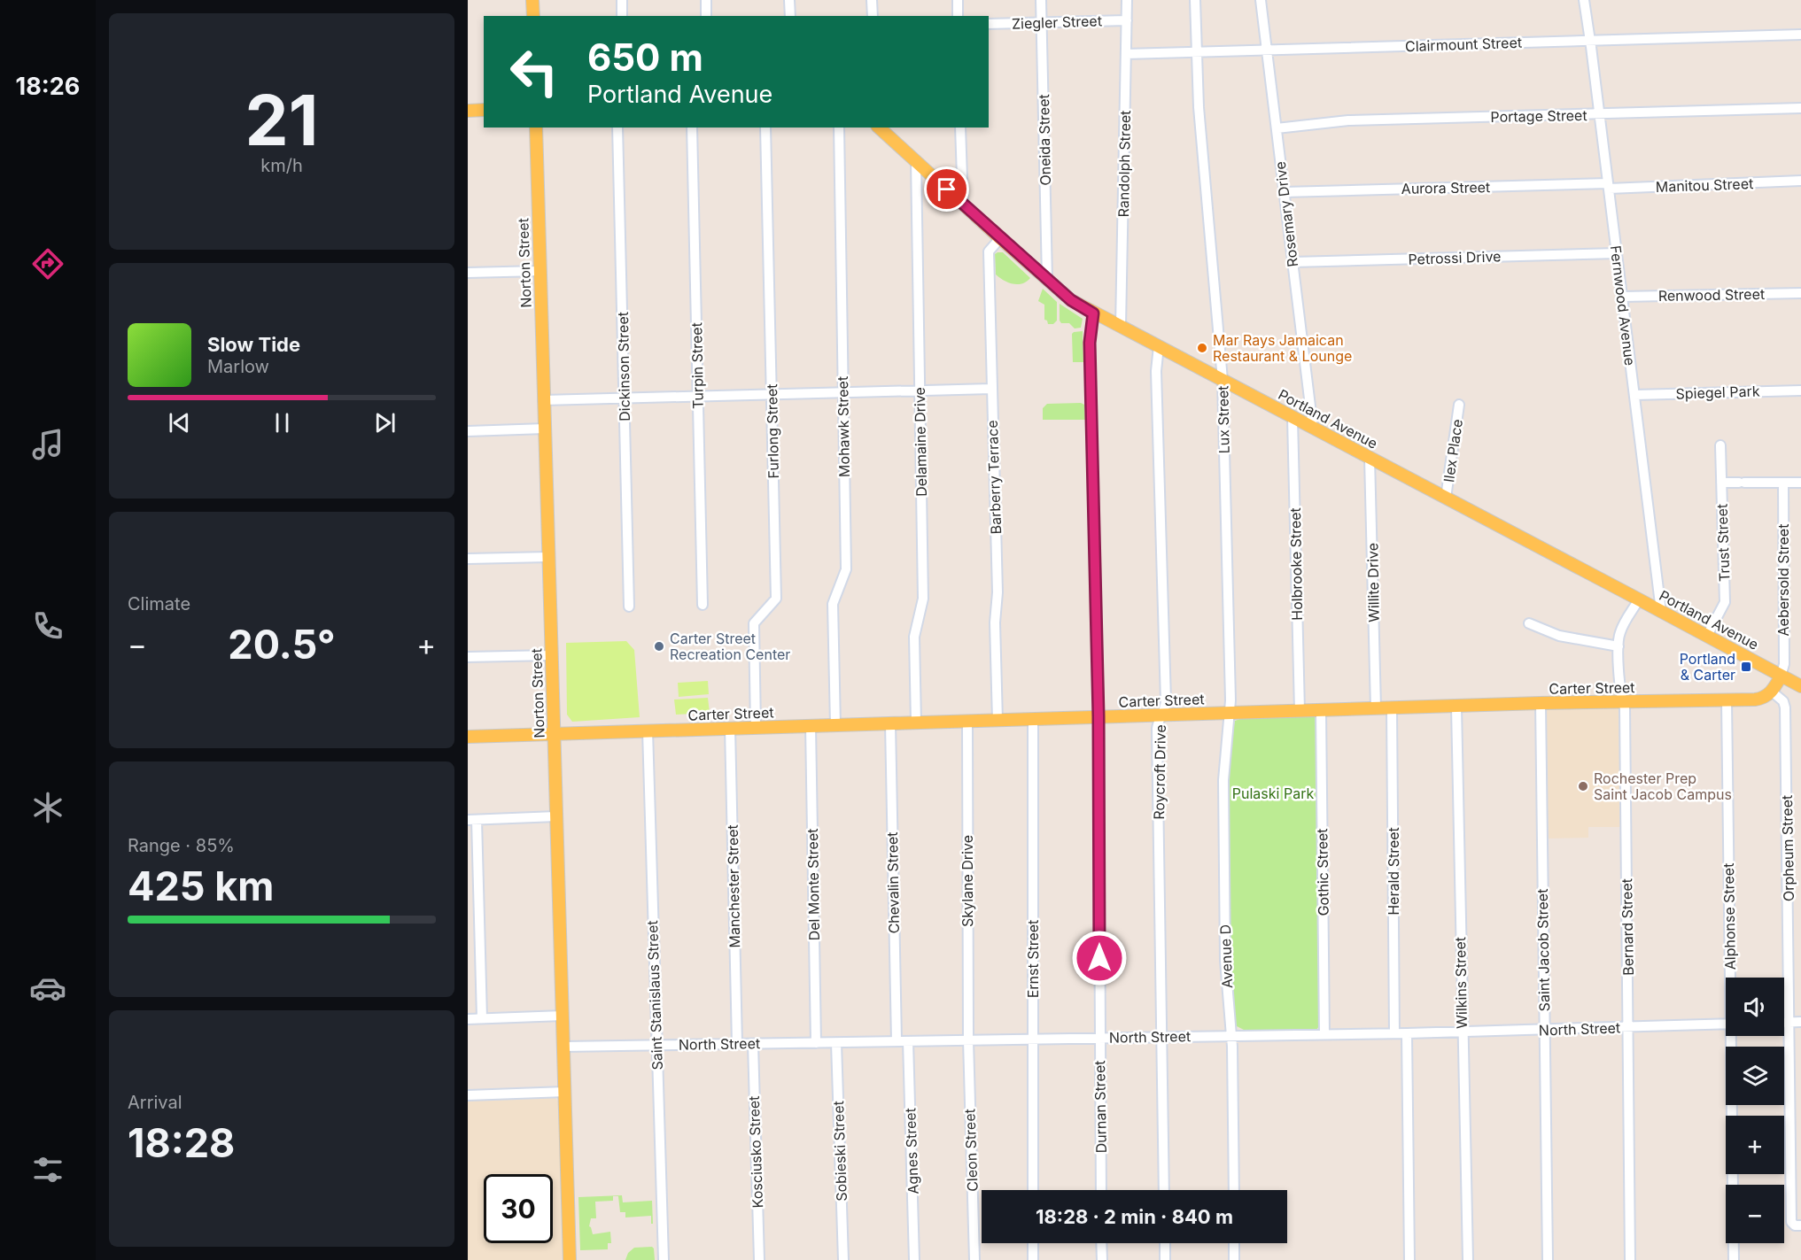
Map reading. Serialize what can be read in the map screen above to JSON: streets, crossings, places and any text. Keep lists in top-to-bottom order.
{
  "streets": {
    "main road": ["Norton Street", "Portland Avenue", "Carter Street"],
    "street": [
      "Ziegler Street",
      "Clairmount Street",
      "Portage Street",
      "Oneida Street",
      "Randolph Street",
      "Manitou Street",
      "Aurora Street",
      "Rosemary Drive",
      "Petrossi Drive",
      "Renwood Street",
      "Fernwood Avenue",
      "Turpin Street",
      "Dickinson Street",
      "Spiegel Park",
      "Lux Street",
      "Mohawk Street",
      "Furlong Street",
      "Delamaine Drive",
      "Ilex Place",
      "Barberry Terrace",
      "Trust Street",
      "Holbrooke Street",
      "Aebersold Street",
      "Willite Drive",
      "Roycroft Drive",
      "Orpheum Street",
      "Herald Street",
      "Gothic Street",
      "Skylane Drive",
      "Chevalin Street",
      "Del Monte Street",
      "Manchester Street",
      "Alphonse Street",
      "Bernard Street",
      "Saint Jacob Street",
      "Avenue D",
      "Ernst Street",
      "Wilkins Street",
      "Saint Stanislaus Street",
      "North Street",
      "Durnan Street",
      "Cleon Street",
      "Sobieski Street",
      "Agnes Street",
      "Kosciusko Street"
    ]
  },
  "crossings": [
    ["Ziegler Street", "Oneida Street"],
    ["Ziegler Street", "Randolph Street"],
    ["Clairmount Street", "Randolph Street"],
    ["Clairmount Street", "Rosemary Drive"],
    ["Clairmount Street", "Fernwood Avenue"],
    ["Clairmount Street", "Lux Street"],
    ["Portage Street", "Rosemary Drive"],
    ["Portage Street", "Fernwood Avenue"],
    ["Oneida Street", "Portland Avenue"],
    ["Randolph Street", "Portland Avenue"],
    ["Manitou Street", "Aurora Street"],
    ["Manitou Street", "Fernwood Avenue"],
    ["Aurora Street", "Rosemary Drive"],
    ["Aurora Street", "Fernwood Avenue"],
    ["Rosemary Drive", "Petrossi Drive"],
    ["Rosemary Drive", "Portland Avenue"],
    ["Petrossi Drive", "Fernwood Avenue"],
    ["Norton Street", "Carter Street"],
    ["Norton Street", "North Street"],
    ["Renwood Street", "Fernwood Avenue"],
    ["Fernwood Avenue", "Spiegel Park"],
    ["Fernwood Avenue", "Portland Avenue"],
    ["Portland Avenue", "Lux Street"],
    ["Portland Avenue", "Delamaine Drive"],
    ["Portland Avenue", "Ilex Place"],
    ["Portland Avenue", "Barberry Terrace"],
    ["Portland Avenue", "Trust Street"],
    ["Portland Avenue", "Holbrooke Street"],
    ["Portland Avenue", "Aebersold Street"],
    ["Portland Avenue", "Willite Drive"],
    ["Portland Avenue", "Roycroft Drive"],
    ["Portland Avenue", "Bernard Street"],
    ["Portland Avenue", "Durnan Street"],
    ["Lux Street", "Carter Street"],
    ["Lux Street", "Avenue D"],
    ["Mohawk Street", "Carter Street"],
    ["Furlong Street", "Carter Street"],
    ["Delamaine Drive", "Carter Street"],
    ["Barberry Terrace", "Carter Street"],
    ["Holbrooke Street", "Carter Street"],
    ["Willite Drive", "Carter Street"],
    ["Carter Street", "Roycroft Drive"],
    ["Carter Street", "Orpheum Street"],
    ["Carter Street", "Herald Street"],
    ["Carter Street", "Gothic Street"],
    ["Carter Street", "Skylane Drive"],
    ["Carter Street", "Chevalin Street"],
    ["Carter Street", "Del Monte Street"],
    ["Carter Street", "Manchester Street"],
    ["Carter Street", "Alphonse Street"],
    ["Carter Street", "Bernard Street"],
    ["Carter Street", "Saint Jacob Street"],
    ["Carter Street", "Avenue D"],
    ["Carter Street", "Ernst Street"],
    ["Carter Street", "Wilkins Street"],
    ["Carter Street", "Saint Stanislaus Street"],
    ["Carter Street", "Durnan Street"],
    ["Roycroft Drive", "North Street"],
    ["Herald Street", "North Street"],
    ["Gothic Street", "North Street"],
    ["Skylane Drive", "North Street"],
    ["Skylane Drive", "Cleon Street"],
    ["Chevalin Street", "North Street"],
    ["Del Monte Street", "North Street"],
    ["Manchester Street", "North Street"],
    ["Bernard Street", "North Street"],
    ["Saint Jacob Street", "North Street"],
    ["Avenue D", "North Street"],
    ["Ernst Street", "North Street"],
    ["Wilkins Street", "North Street"],
    ["Saint Stanislaus Street", "North Street"],
    ["North Street", "Durnan Street"],
    ["North Street", "Cleon Street"],
    ["North Street", "Sobieski Street"],
    ["North Street", "Agnes Street"],
    ["North Street", "Kosciusko Street"]
  ],
  "parks": ["Pulaski Park"],
  "places": {
    "other": ["Mar Rays Jamaican Restaurant & Lounge", "Carter Street Recreation Center", "Rochester Prep Saint Jacob Campus"],
    "transit": ["Portland & Carter"]
  },
  "page": {
    "tabs": "18:26",
    "tile": [
      ["21", "km/h"],
      "Climate",
      ["Range · 85%", "425 km"],
      ["Arrival", "18:28"]
    ],
    "turn": ["650 m", "Portland Avenue"],
    "song": ["Slow Tide", "Marlow"],
    "heat": ["−", "20.5°", "+"],
    "map_buttons": ["+", "−"],
    "limit": "30",
    "trip": "18:28 · 2 min · 840 m"
  }
}
